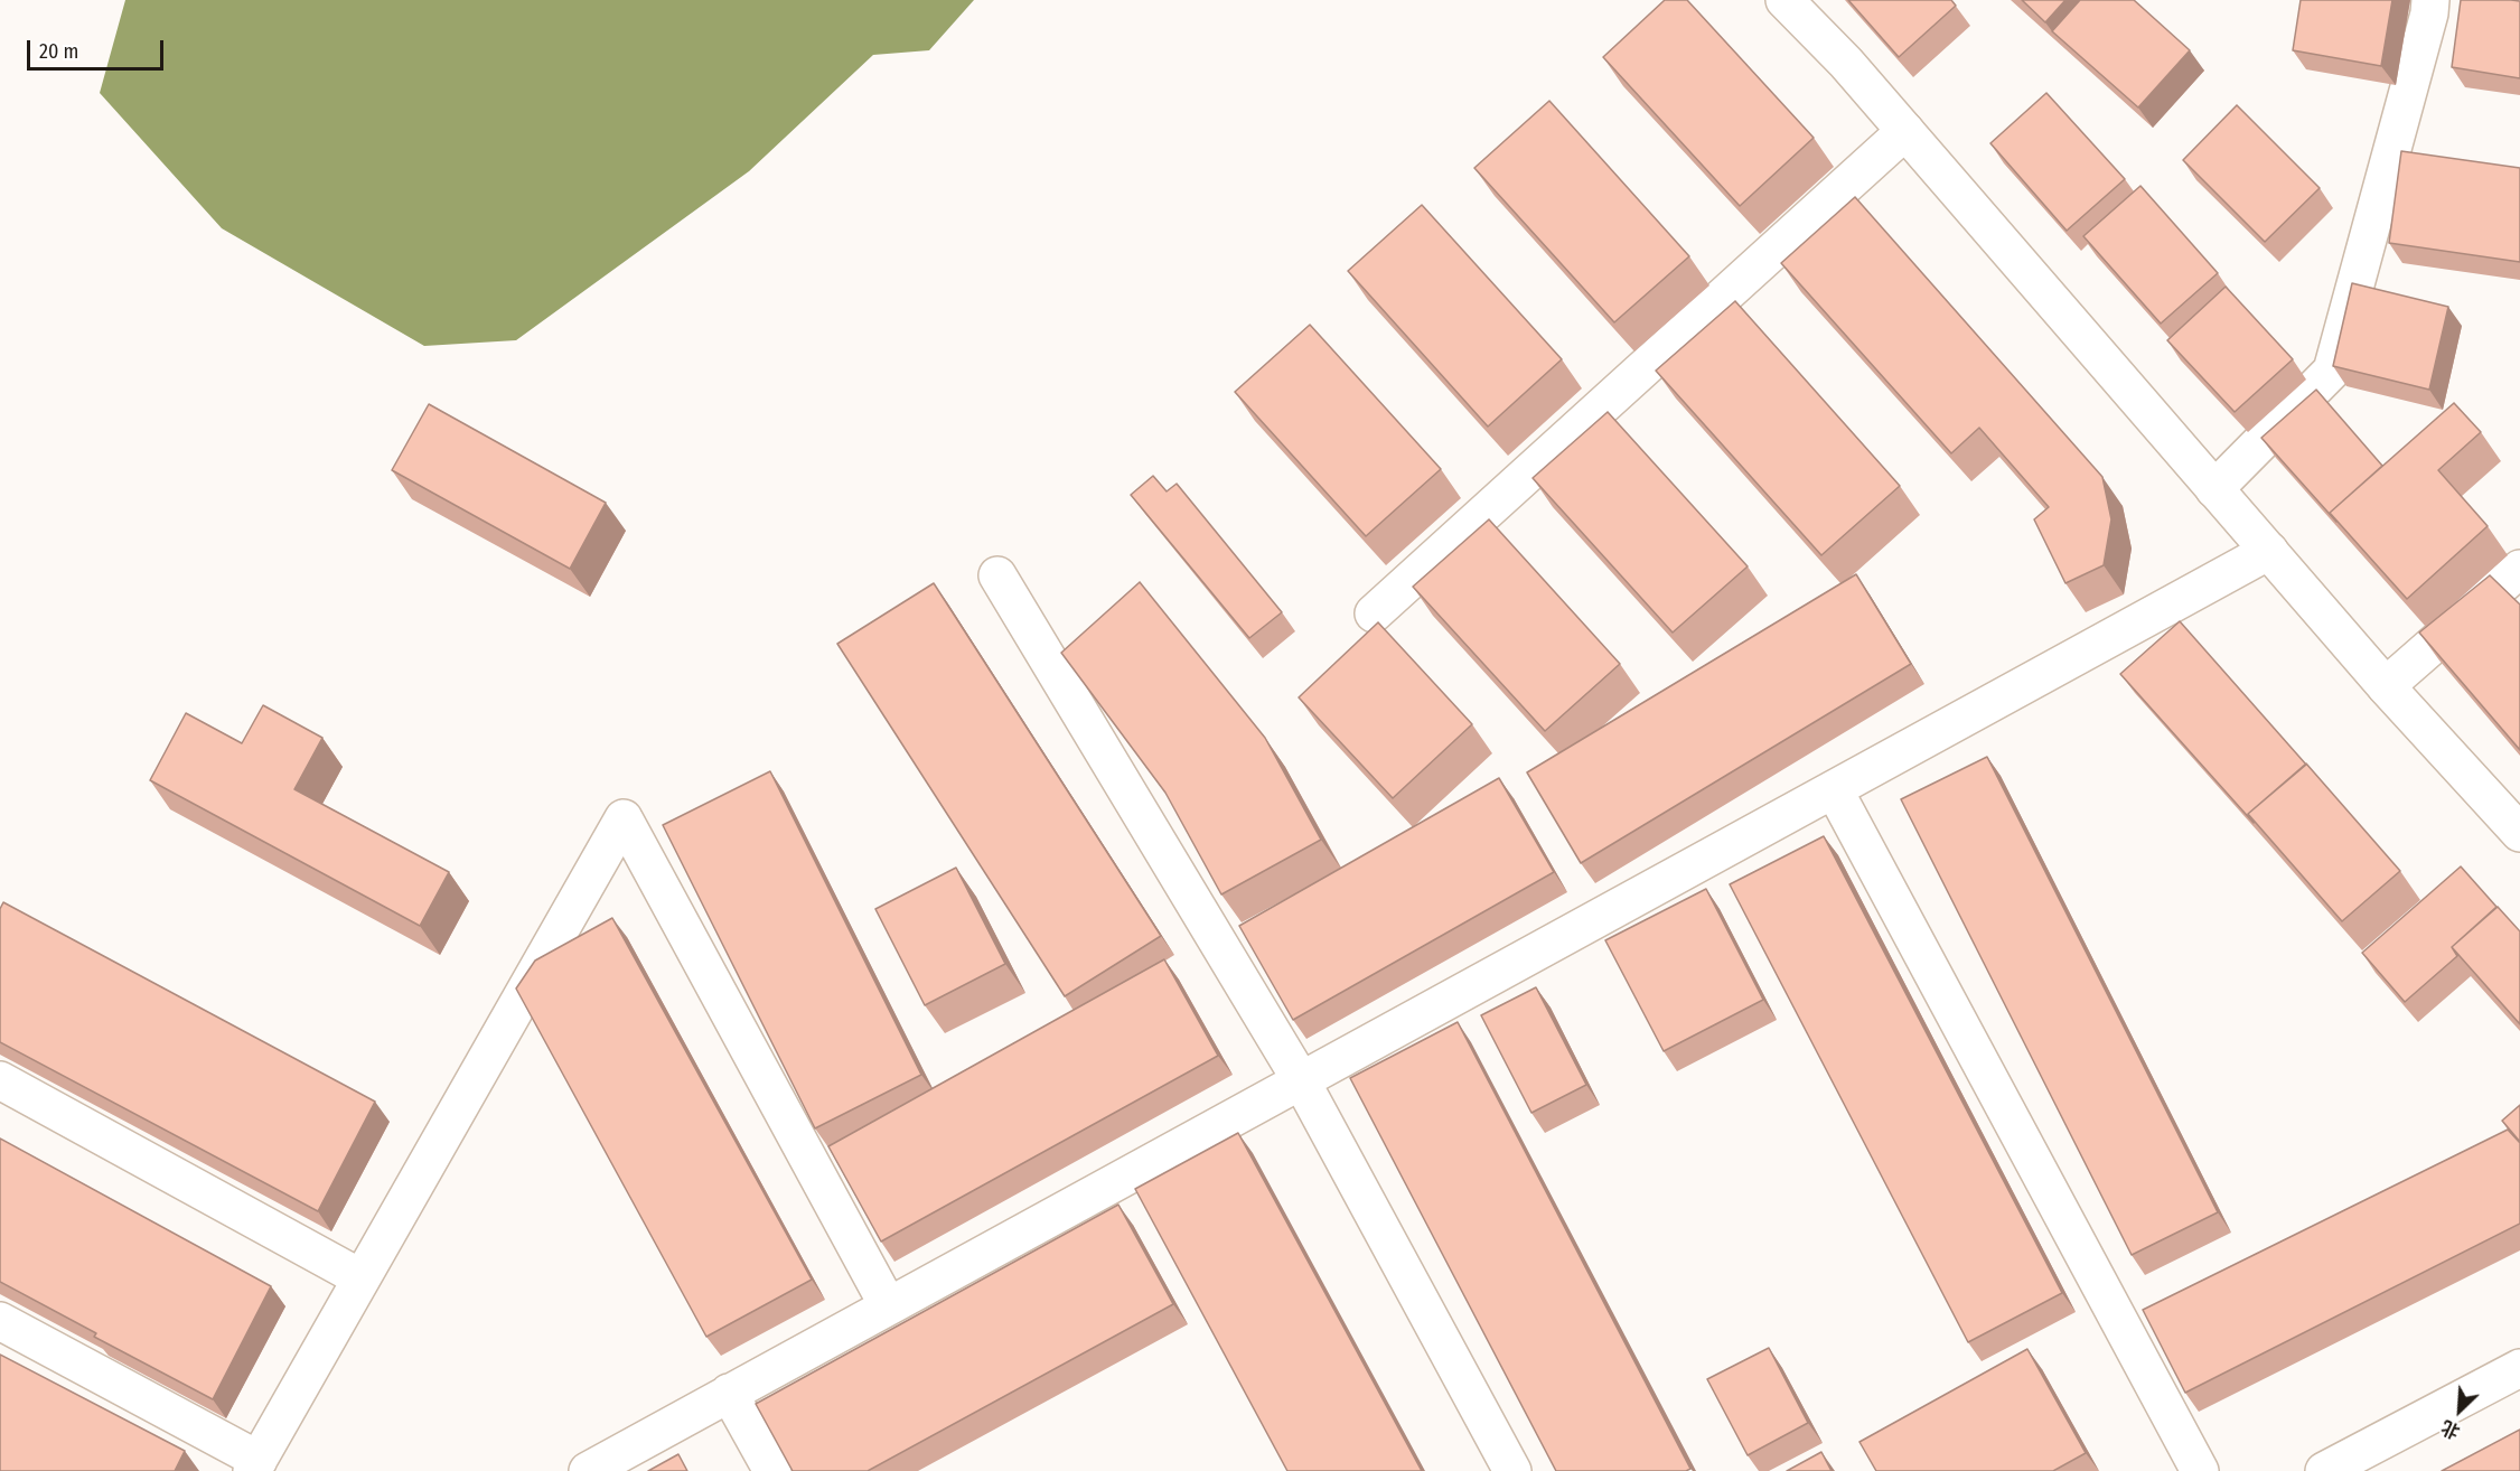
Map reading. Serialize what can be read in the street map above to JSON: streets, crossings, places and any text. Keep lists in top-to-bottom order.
{
  "scale_bar": "20 m",
  "north": "bottom left"
}
